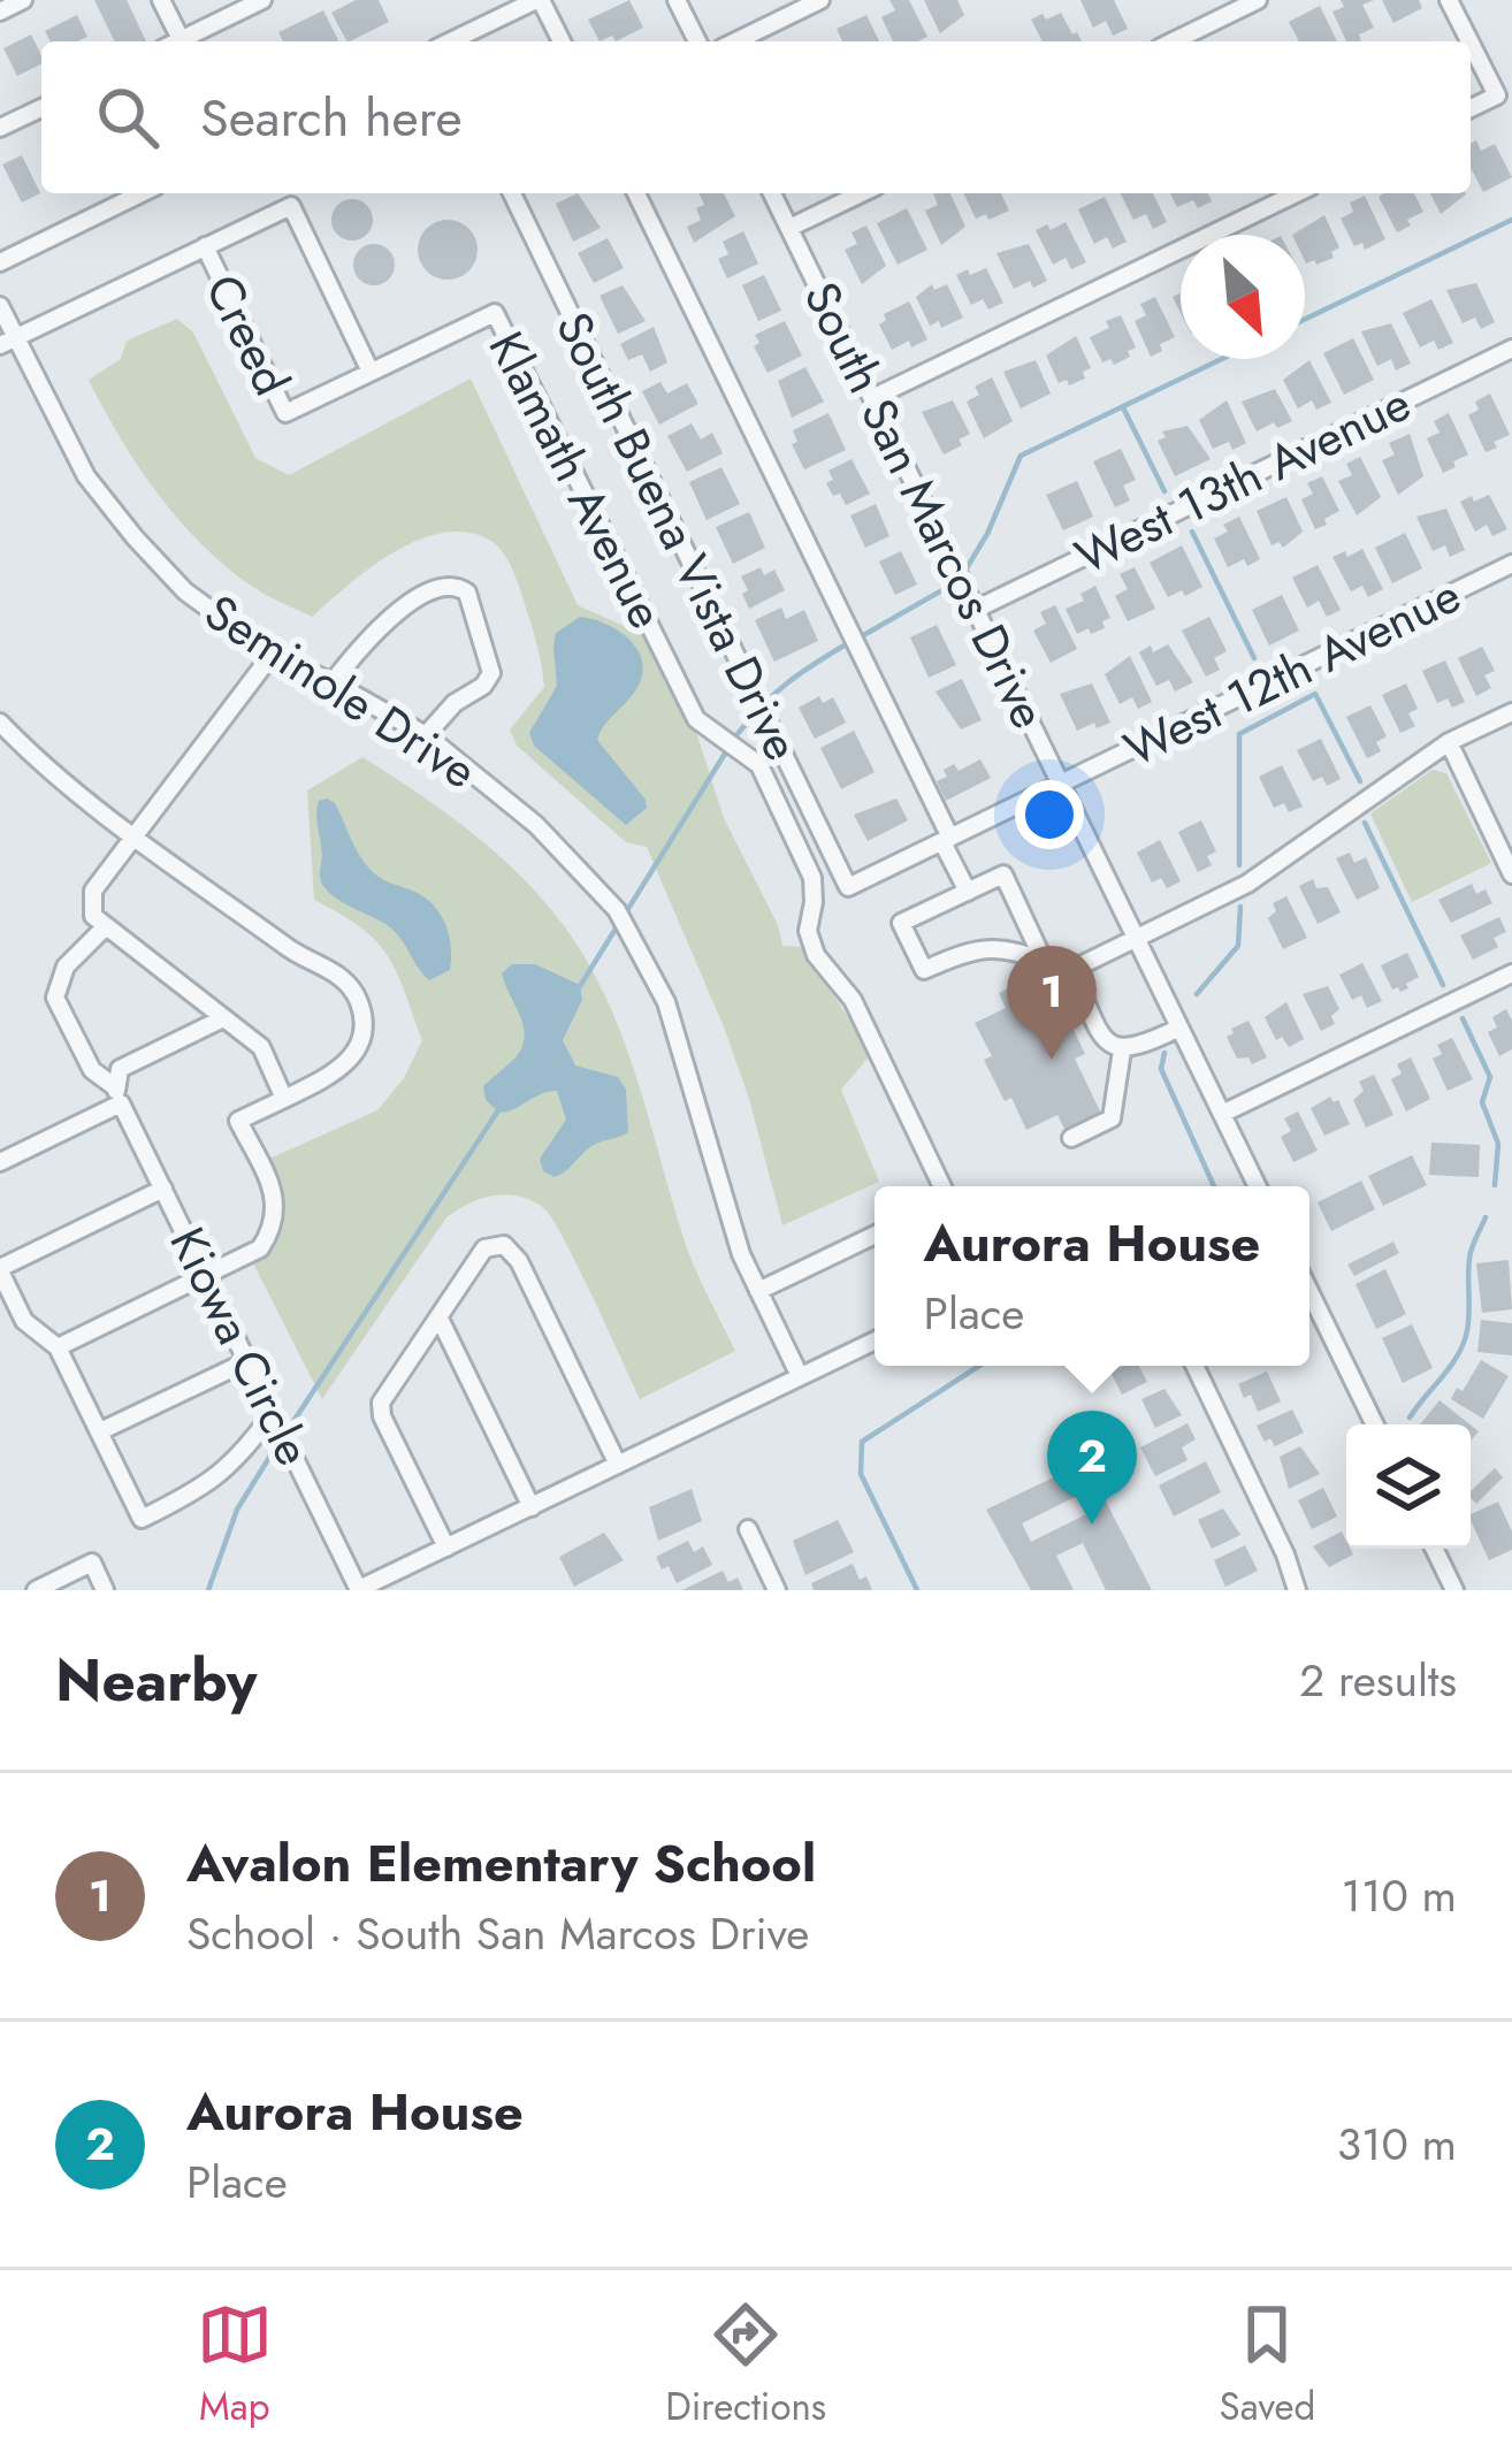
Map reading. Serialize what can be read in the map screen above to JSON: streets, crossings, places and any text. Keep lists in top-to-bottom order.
{
  "streets": {
    "street": [
      "Creed",
      "Klamath Avenue",
      "West 13th Avenue",
      "South San Marcos Drive",
      "South Buena Vista Drive",
      "West 12th Avenue",
      "Seminole Drive",
      "Kiowa Circle"
    ]
  },
  "crossings": [
    ["Creed", "Klamath Avenue"],
    ["West 13th Avenue", "South San Marcos Drive"],
    ["South San Marcos Drive", "West 12th Avenue"],
    ["South Buena Vista Drive", "West 12th Avenue"]
  ],
  "north": "bottom right",
  "page": {
    "search": "Search here",
    "pins": ["1", "2"],
    "popup": ["Aurora House", "Place"],
    "heading": ["Nearby", "2 results"],
    "list": [
      {
        "mark": "1",
        "name": "Avalon Elementary School",
        "note": "School · South San Marcos Drive",
        "value": "110 m"
      },
      {
        "mark": "2",
        "name": "Aurora House",
        "note": "Place",
        "value": "310 m"
      }
    ],
    "nav": ["Map", "Directions", "Saved"]
  }
}
